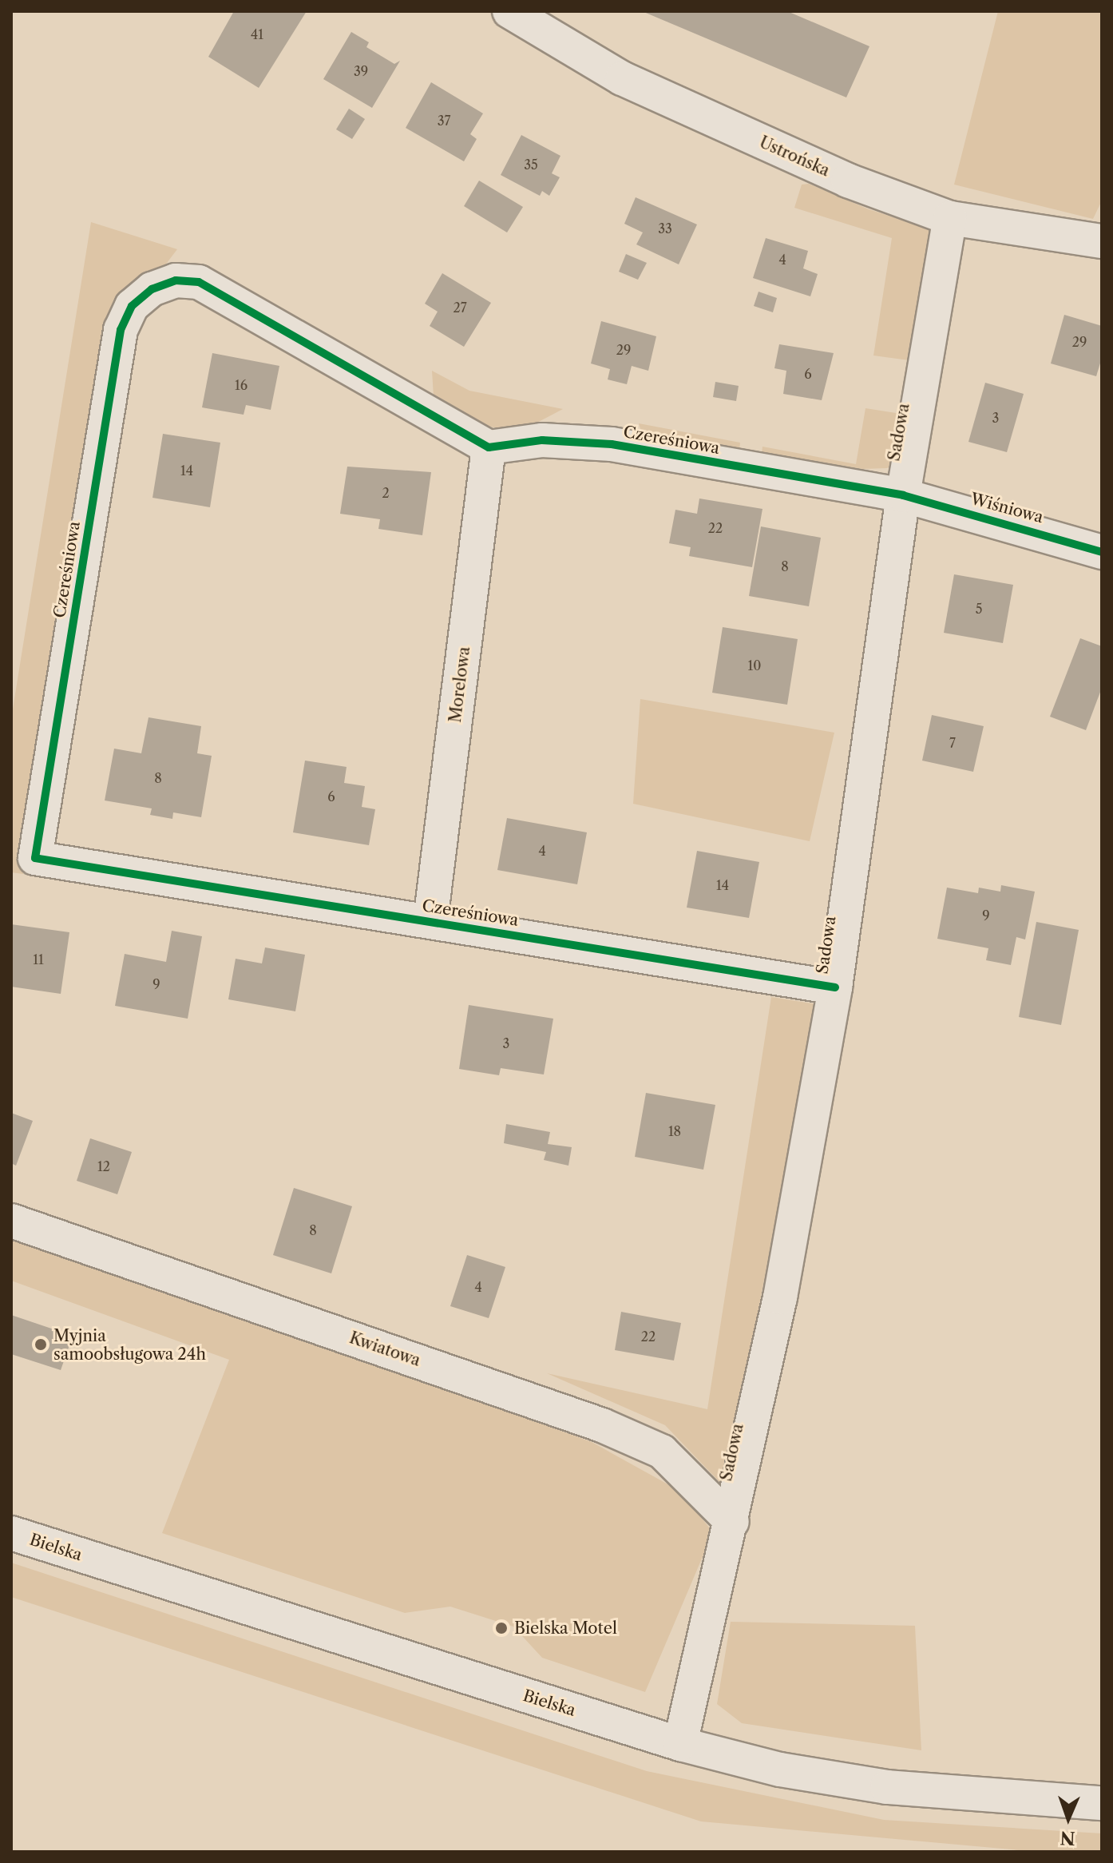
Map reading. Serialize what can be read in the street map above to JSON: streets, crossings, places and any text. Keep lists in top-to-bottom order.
{
  "streets": {
    "street": [
      "Ustrońska",
      "Sadowa",
      "Czereśniowa",
      "Wiśniowa",
      "Morelowa",
      "Kwiatowa",
      "Bielska"
    ]
  },
  "crossings": [
    ["Ustrońska", "Sadowa"],
    ["Sadowa", "Czereśniowa"],
    ["Sadowa", "Wiśniowa"],
    ["Sadowa", "Kwiatowa"],
    ["Sadowa", "Bielska"],
    ["Czereśniowa", "Wiśniowa"],
    ["Czereśniowa", "Morelowa"]
  ],
  "places": ["Myjnia samoobsługowa 24h", "Bielska Motel"],
  "house_numbers": [
    "41",
    "39",
    "37",
    "35",
    "33",
    "4",
    "27",
    "29",
    "29",
    "6",
    "16",
    "3",
    "14",
    "2",
    "22",
    "8",
    "5",
    "10",
    "7",
    "8",
    "6",
    "4",
    "14",
    "9",
    "11",
    "9",
    "3",
    "18",
    "12",
    "8",
    "4",
    "22"
  ],
  "north": "bottom"
}
